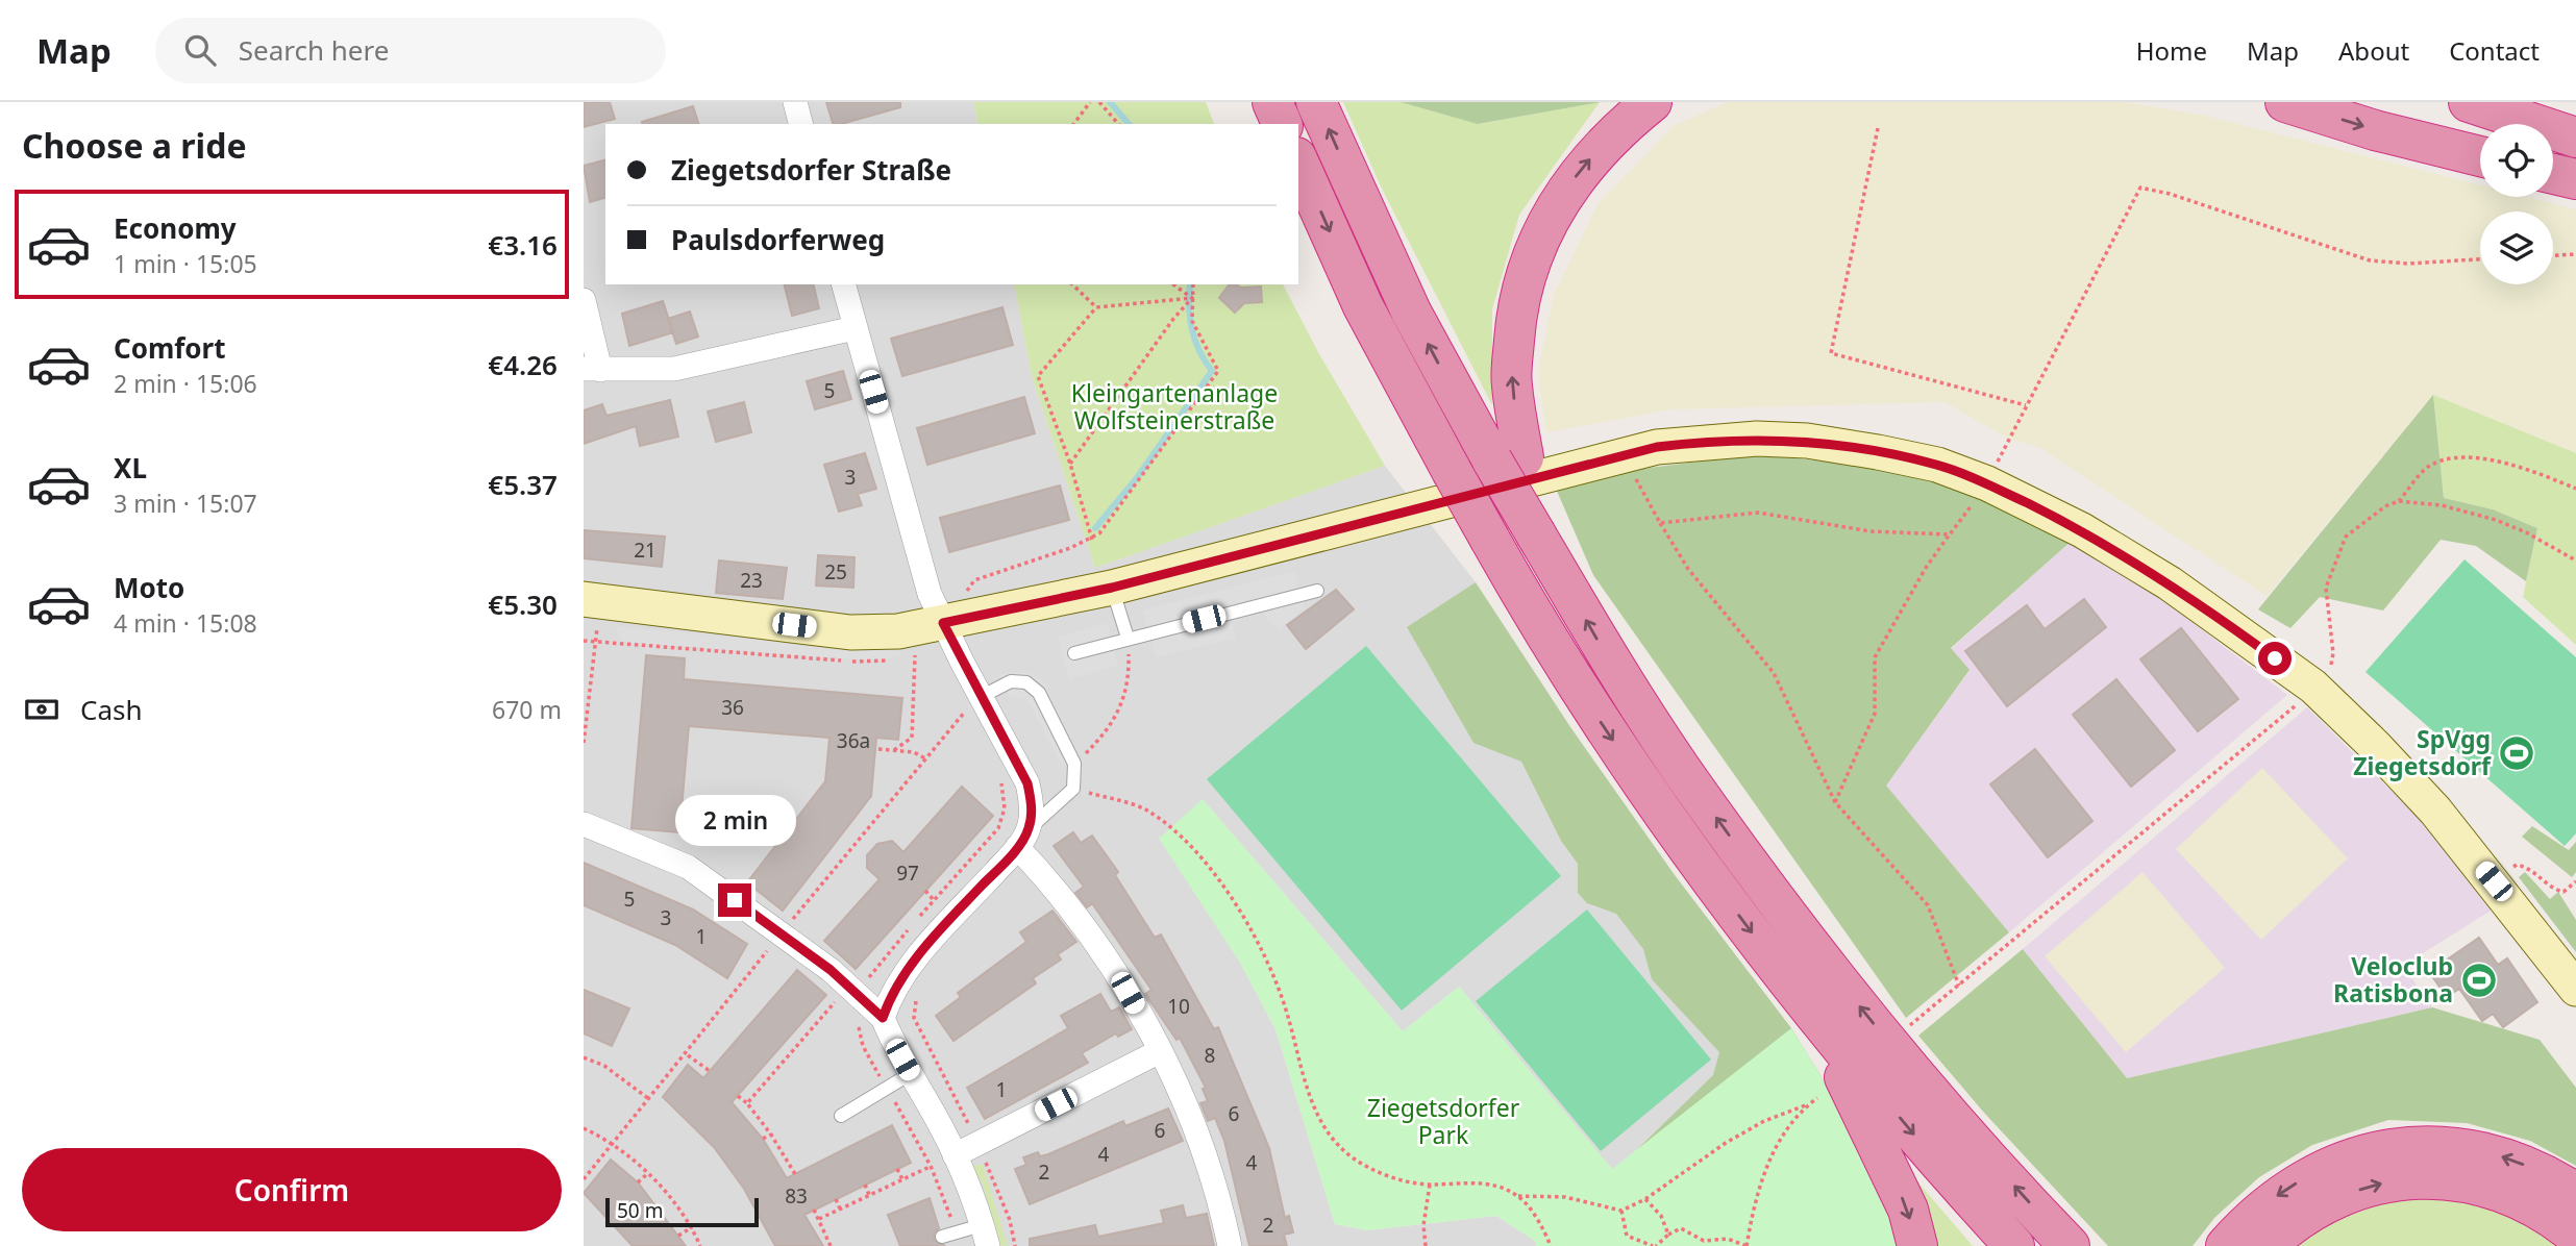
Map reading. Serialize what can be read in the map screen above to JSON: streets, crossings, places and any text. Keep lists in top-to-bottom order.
{
  "parks": ["Kleingartenanlage Wolfsteinerstraße", "Ziegetsdorfer Park"],
  "places": {
    "sports": ["SpVgg Ziegetsdorf", "Veloclub Ratisbona"]
  },
  "house_numbers": [
    "5",
    "3",
    "21",
    "25",
    "23",
    "36",
    "36a",
    "97",
    "5",
    "3",
    "1",
    "10",
    "8",
    "1",
    "6",
    "6",
    "4",
    "4",
    "2",
    "83",
    "2"
  ],
  "scale_bar": "50 m",
  "page": {
    "header": "Map",
    "search": "Search here",
    "nav": [
      "Home",
      "Map",
      "About",
      "Contact"
    ],
    "heading": "Choose a ride",
    "banner": ["Ziegetsdorfer Straße", "Paulsdorferweg"],
    "list": [
      {
        "name": "Economy",
        "note": "1 min · 15:05",
        "value": "€3.16"
      },
      {
        "name": "Comfort",
        "note": "2 min · 15:06",
        "value": "€4.26"
      },
      {
        "name": "XL",
        "note": "3 min · 15:07",
        "value": "€5.37"
      },
      {
        "name": "Moto",
        "note": "4 min · 15:08",
        "value": "€5.30"
      }
    ],
    "pay": ["Cash", "670 m"],
    "bubble": "2 min",
    "buttons": "Confirm",
    "scale": "50 m"
  }
}
